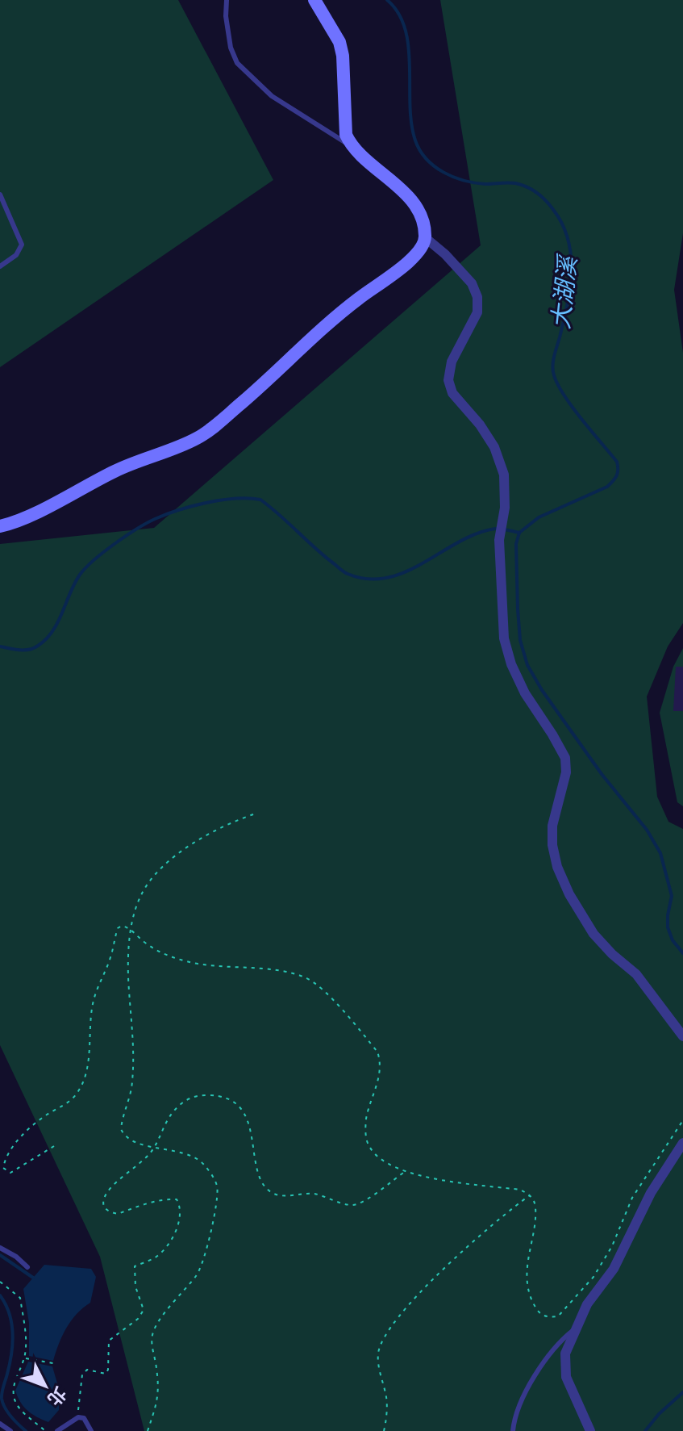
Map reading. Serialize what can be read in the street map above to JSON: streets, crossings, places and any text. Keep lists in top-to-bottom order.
{
  "water": ["大湖溪"],
  "north": "bottom right"
}
